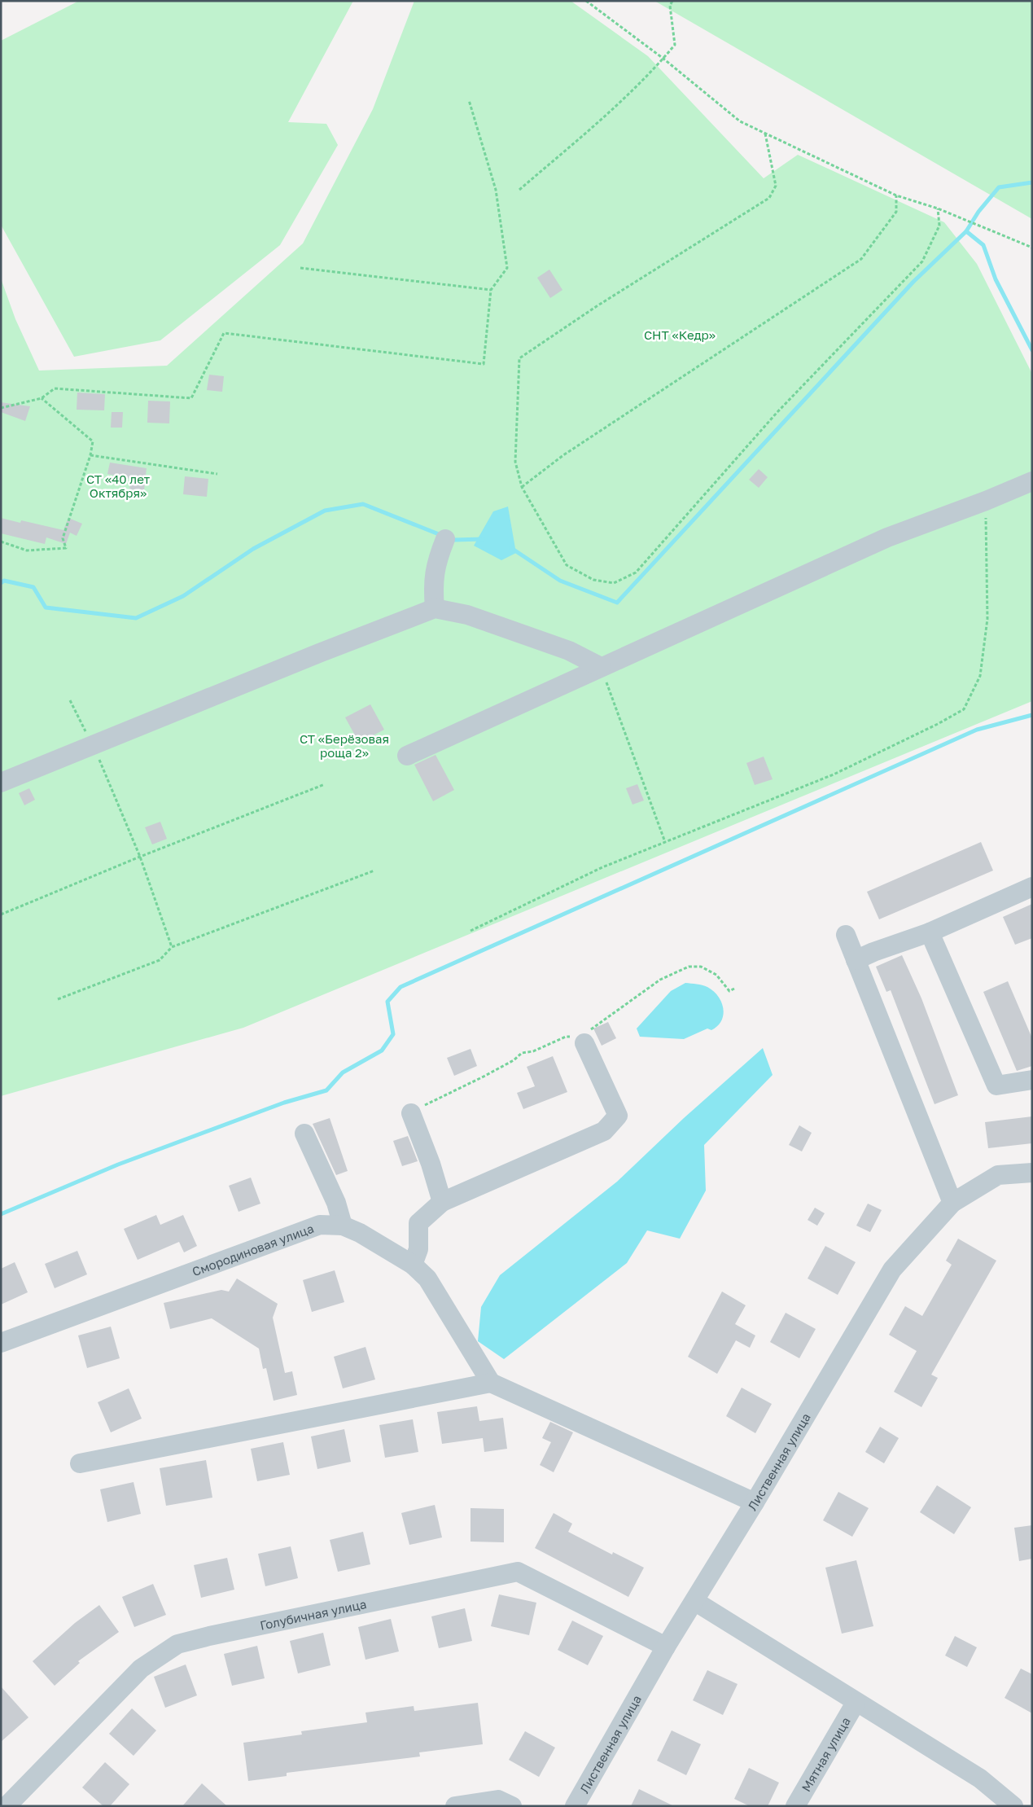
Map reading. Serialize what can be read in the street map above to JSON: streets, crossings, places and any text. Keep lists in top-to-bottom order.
{
  "streets": {
    "street": [
      "Смородиновая улица",
      "Лиственная улица",
      "Голубичная улица",
      "Мятная улица"
    ]
  },
  "crossings": [
    ["Лиственная улица", "Голубичная улица"]
  ],
  "parks": ["СНТ «Кедр»", "СТ «40 лет Октября»", "СТ «Берёзовая роща 2»"]
}
